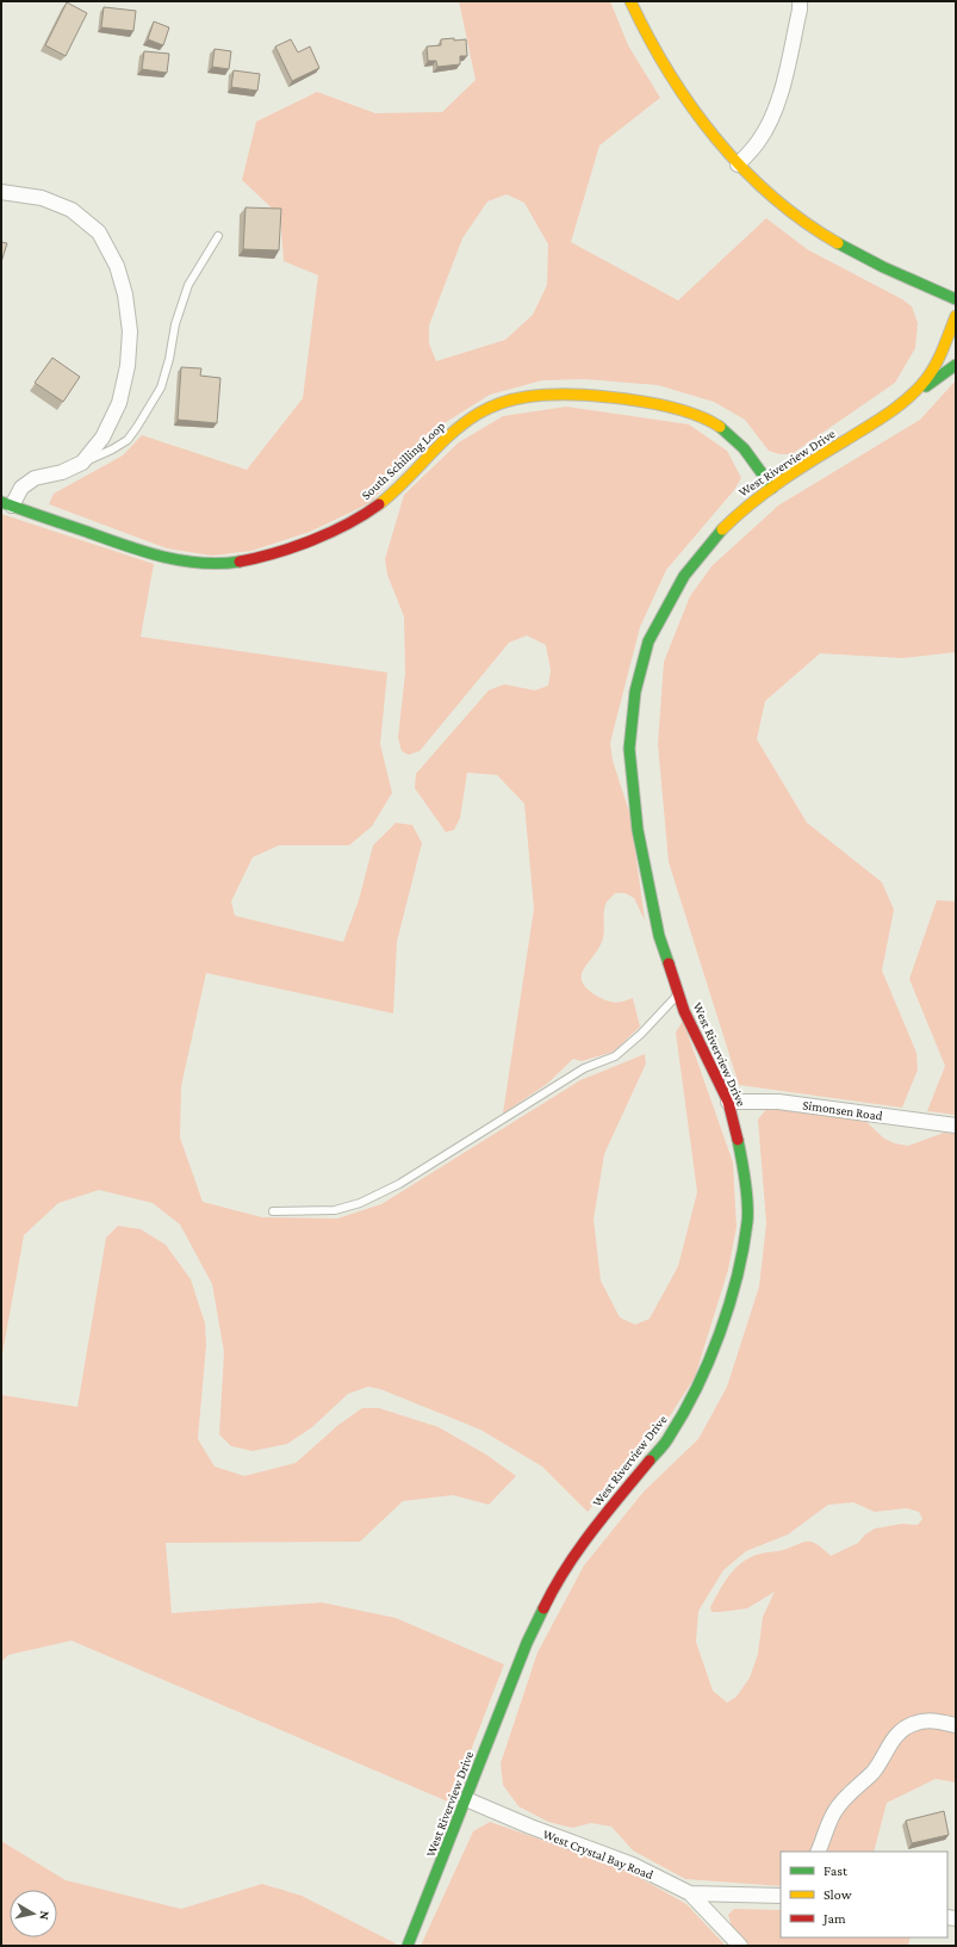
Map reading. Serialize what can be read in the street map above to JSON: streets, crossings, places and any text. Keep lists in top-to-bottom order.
{
  "streets": {
    "street": [
      "South Schilling Loop",
      "West Riverview Drive",
      "Simonsen Road",
      "West Crystal Bay Road"
    ]
  },
  "crossings": [
    ["South Schilling Loop", "West Riverview Drive"],
    ["West Riverview Drive", "Simonsen Road"],
    ["West Riverview Drive", "West Crystal Bay Road"]
  ],
  "legend": ["Fast", "Slow", "Jam"],
  "north": "right"
}
